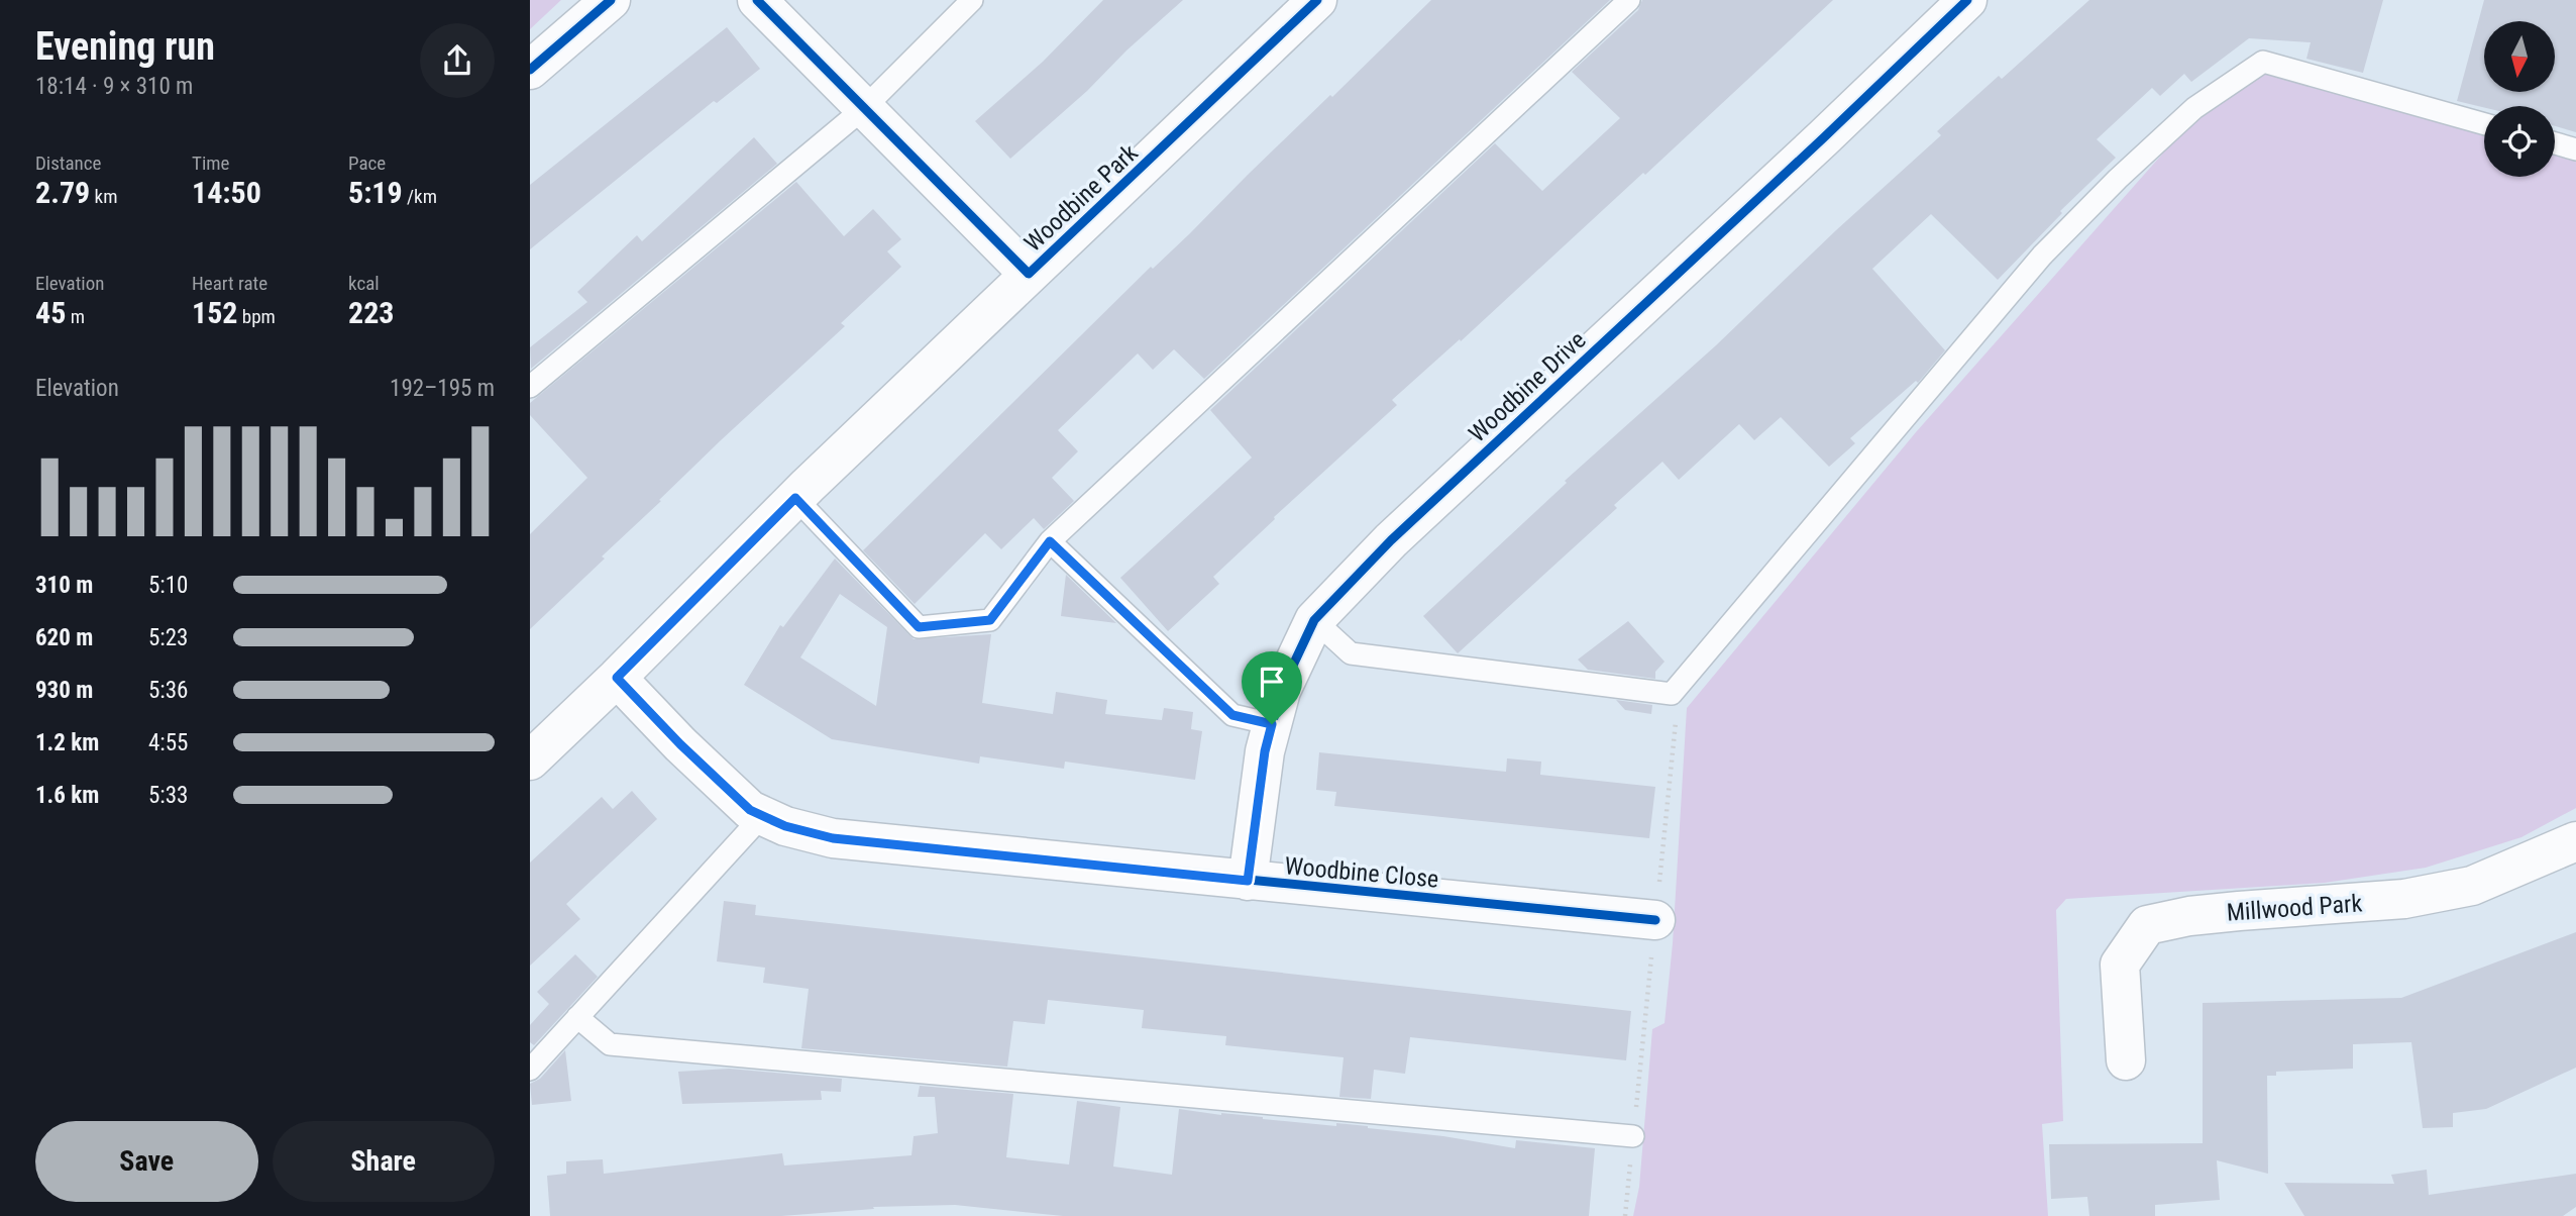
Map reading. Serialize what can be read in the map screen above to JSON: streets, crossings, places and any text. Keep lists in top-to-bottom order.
{
  "streets": {
    "street": [
      "Woodbine Park",
      "Woodbine Drive",
      "Woodbine Close",
      "Millwood Park"
    ]
  },
  "crossings": [
    ["Woodbine Park", "Woodbine Close"],
    ["Woodbine Drive", "Woodbine Close"]
  ],
  "north": "bottom",
  "page": {
    "heading": ["Evening run", "18:14 · 9 × 310 m"],
    "stats": [
      ["Distance", "2.79 km"],
      ["Time", "14:50"],
      ["Pace", "5:19 /km"],
      ["Elevation", "45 m"],
      ["Heart rate", "152 bpm"],
      ["kcal", "223"]
    ],
    "chart": ["Elevation", "192–195 m"],
    "list": [
      {
        "name": "310 m",
        "note": "5:10"
      },
      {
        "name": "620 m",
        "note": "5:23"
      },
      {
        "name": "930 m",
        "note": "5:36"
      },
      {
        "name": "1.2 km",
        "note": "4:55"
      },
      {
        "name": "1.6 km",
        "note": "5:33"
      }
    ],
    "buttons": ["Save", "Share"]
  }
}
